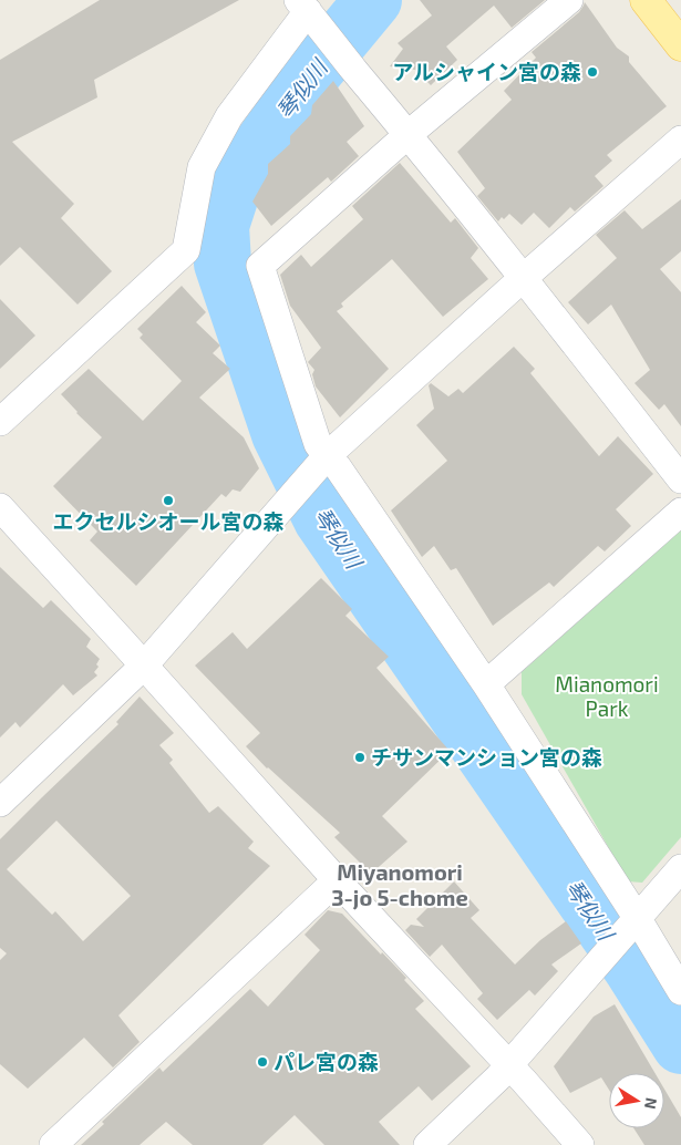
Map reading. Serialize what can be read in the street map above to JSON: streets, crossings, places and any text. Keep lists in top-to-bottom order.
{
  "districts": ["Miyanomori 3-jo 5-chome"],
  "water": ["琴似川"],
  "parks": ["Mianomori Park"],
  "places": [
    "アルシャイン宮の森",
    "エクセルシオール宮の森",
    "チサンマンション宮の森",
    "パレ宮の森"
  ],
  "north": "right"
}
